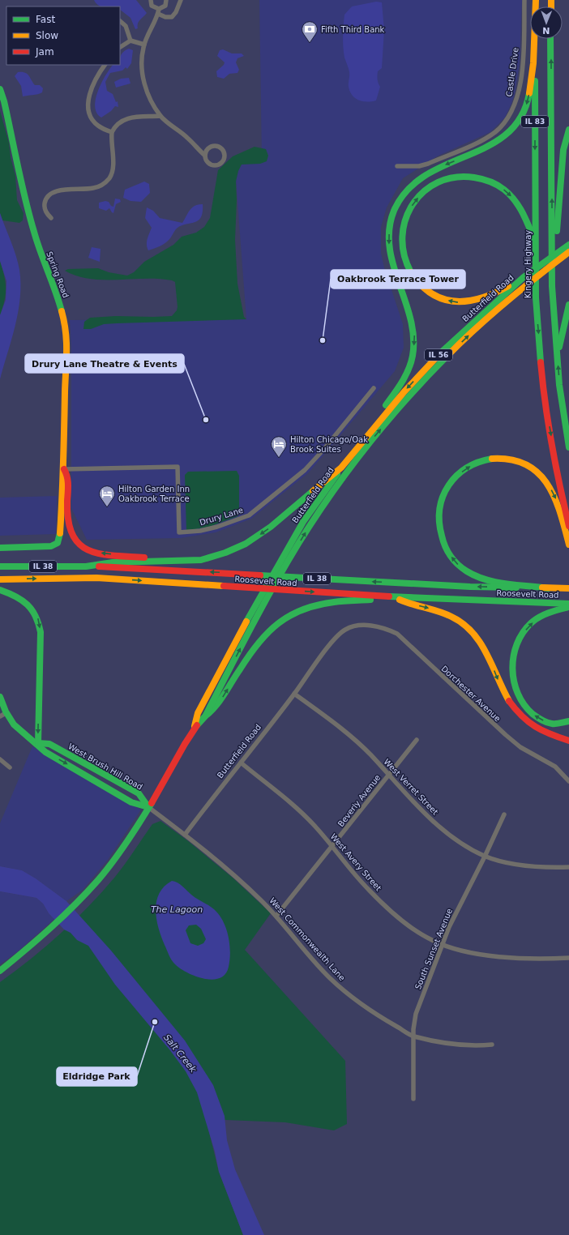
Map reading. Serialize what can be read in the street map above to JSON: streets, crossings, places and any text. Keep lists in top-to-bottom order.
{
  "streets": {
    "main road": [
      "IL 83",
      "Kingery Highway",
      "Spring Road",
      "Butterfield Road",
      "IL 56",
      "IL 38",
      "Roosevelt Road",
      "West Brush Hill Road"
    ],
    "street": [
      "Castle Drive",
      "Drury Lane",
      "Dorchester Avenue",
      "West Verret Street",
      "Beverly Avenue",
      "West Avery Street",
      "West Commonwealth Lane",
      "South Sunset Avenue"
    ]
  },
  "crossings": [
    ["Spring Road", "Drury Lane"],
    ["Butterfield Road", "Dorchester Avenue"],
    ["Butterfield Road", "West Brush Hill Road"],
    ["Butterfield Road", "West Verret Street"],
    ["Butterfield Road", "West Avery Street"],
    ["Butterfield Road", "West Commonwealth Lane"],
    ["West Brush Hill Road", "West Commonwealth Lane"],
    ["West Verret Street", "Beverly Avenue"],
    ["West Verret Street", "South Sunset Avenue"],
    ["Beverly Avenue", "West Avery Street"],
    ["Beverly Avenue", "West Commonwealth Lane"],
    ["West Avery Street", "South Sunset Avenue"],
    ["West Commonwealth Lane", "South Sunset Avenue"]
  ],
  "water": ["The Lagoon", "Salt Creek"],
  "places": {
    "bank": ["Fifth Third Bank"],
    "other": ["Oakbrook Terrace Tower", "Drury Lane Theatre & Events", "Eldridge Park"],
    "hotel": ["Hilton Chicago/Oak Brook Suites", "Hilton Garden Inn Oakbrook Terrace"]
  },
  "legend": ["Fast", "Slow", "Jam"],
  "north": "bottom"
}
